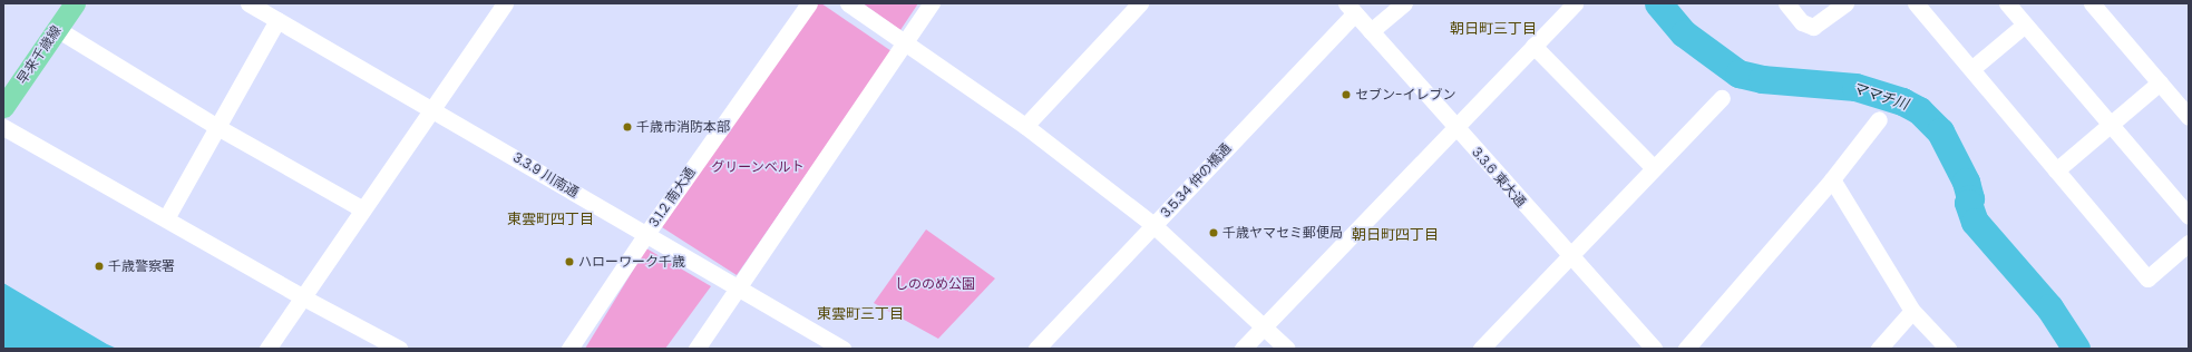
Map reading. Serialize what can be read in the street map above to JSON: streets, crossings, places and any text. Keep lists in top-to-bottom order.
{
  "streets": {
    "main road": ["早来千歳線"],
    "street": [
      "3.3.9 川南通",
      "3.3.6 東大通",
      "3.5.34 仲の橋通",
      "3.1.2 南大通"
    ]
  },
  "crossings": [
    ["3.3.9 川南通", "3.1.2 南大通"],
    ["3.3.6 東大通", "3.5.34 仲の橋通"]
  ],
  "districts": [
    "朝日町三丁目",
    "東雲町四丁目",
    "朝日町四丁目",
    "東雲町三丁目"
  ],
  "water": ["ママチ川"],
  "parks": ["グリーンベルト", "しののめ公園"],
  "places": [
    "セブン-イレブン",
    "千歳市消防本部",
    "千歳ヤマセミ郵便局",
    "ハローワーク千歳",
    "千歳警察署"
  ]
}
